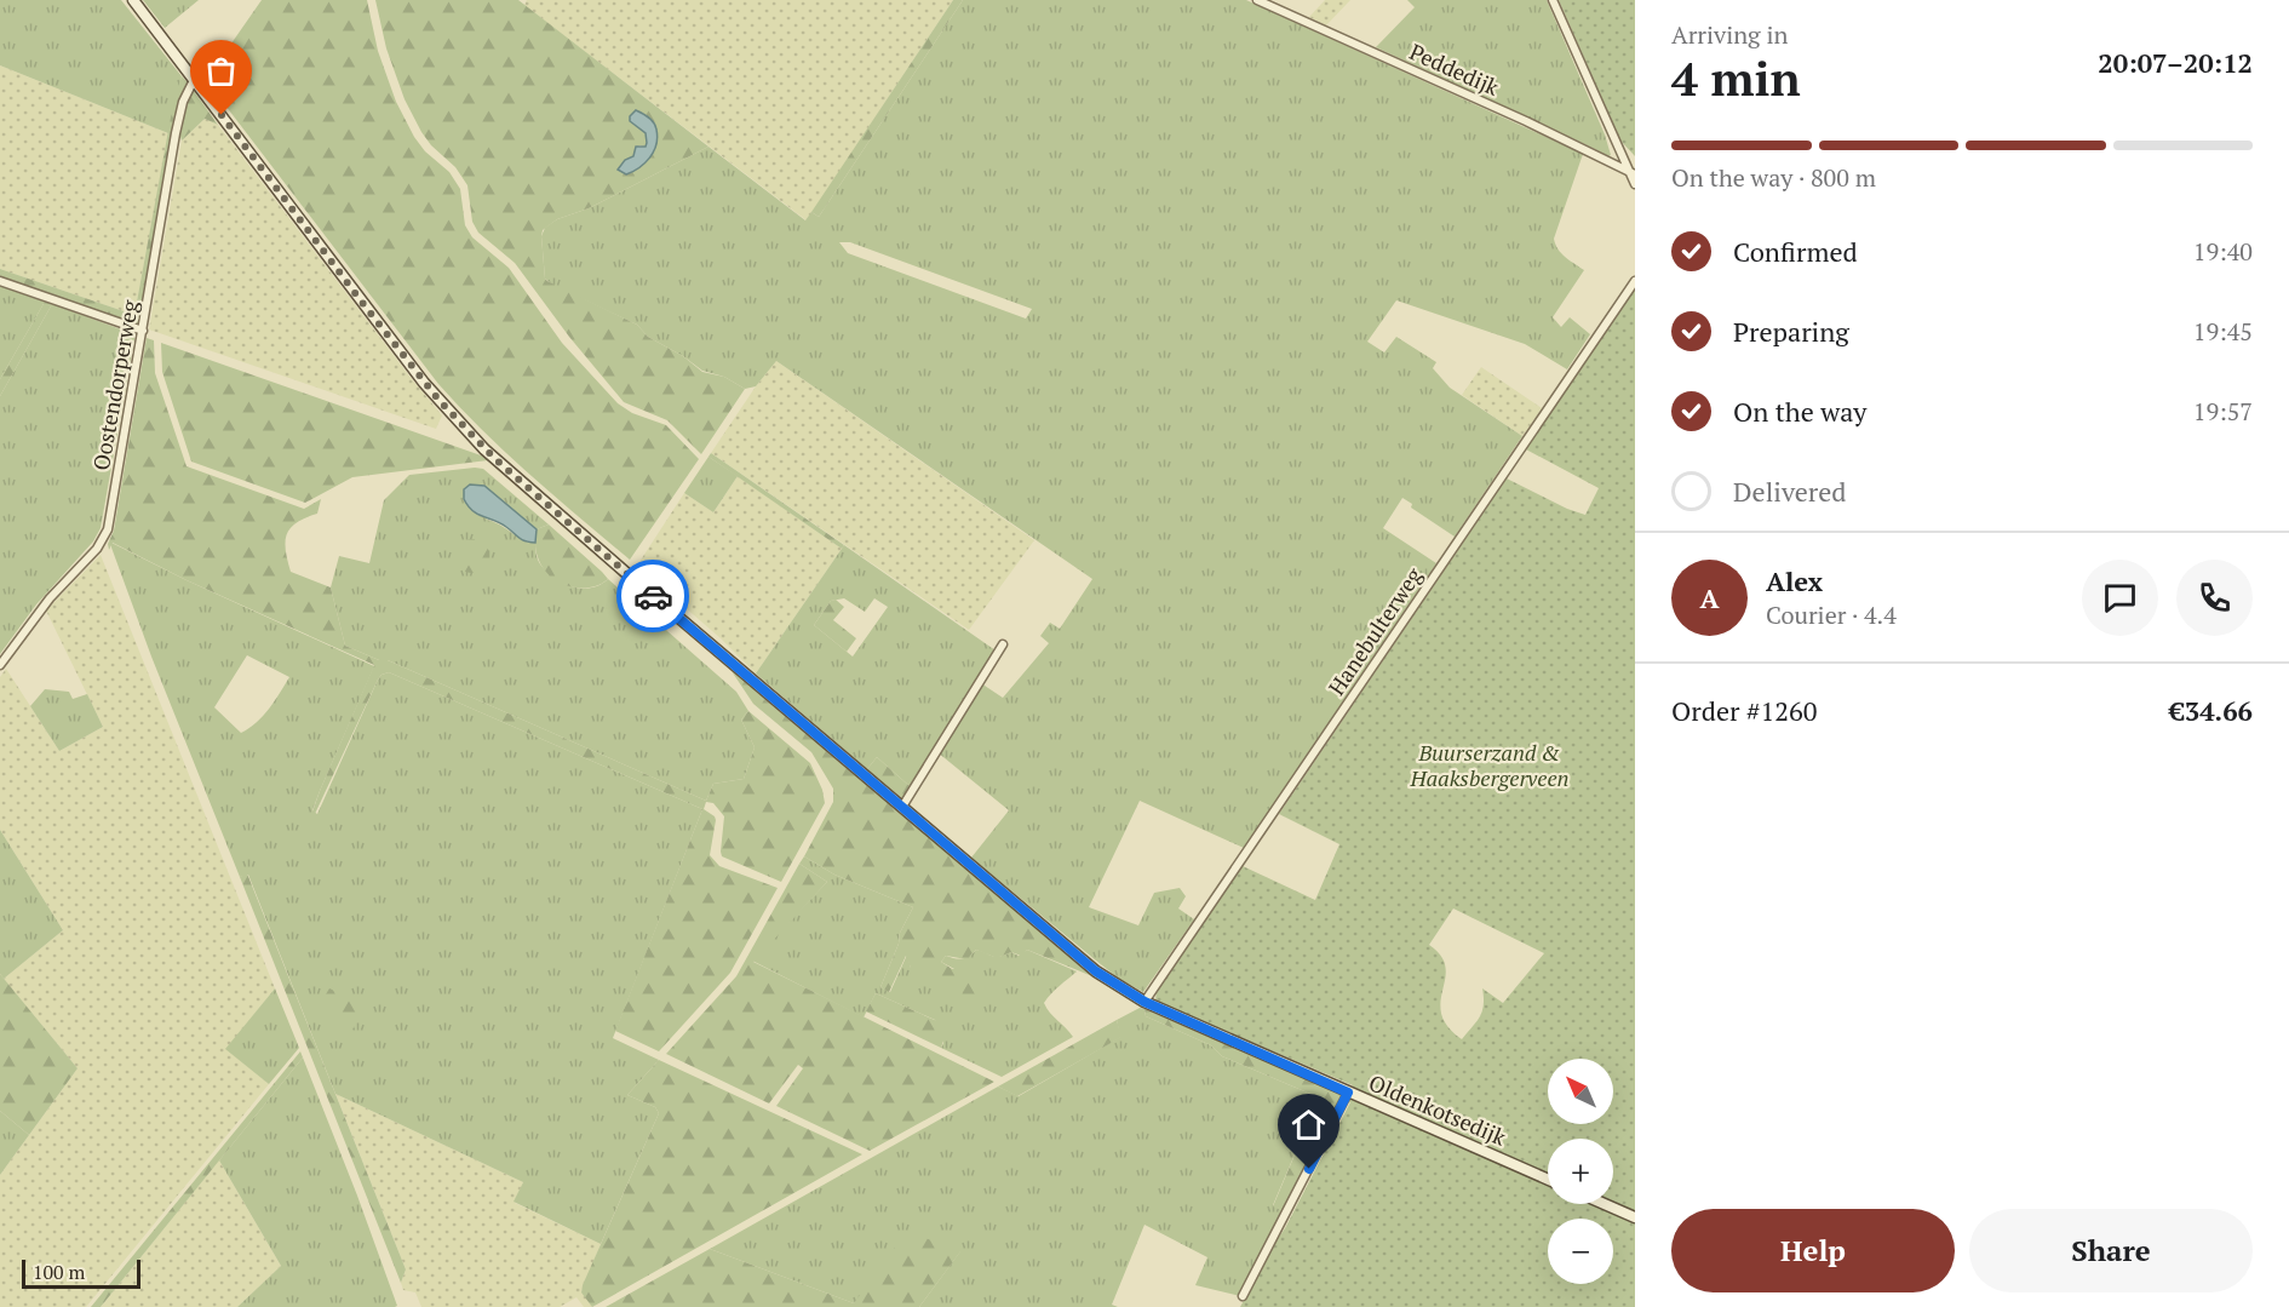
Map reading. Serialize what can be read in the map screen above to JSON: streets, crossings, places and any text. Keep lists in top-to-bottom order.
{
  "streets": {
    "street": [
      "Peddedijk",
      "Oostendorperweg",
      "Hanebulterweg",
      "Oldenkotsedijk"
    ]
  },
  "crossings": [
    ["Oostendorperweg", "Oldenkotsedijk"],
    ["Hanebulterweg", "Oldenkotsedijk"]
  ],
  "parks": ["Buurserzand & Haaksbergerveen"],
  "scale_bar": "100 m",
  "north": "top left",
  "page": {
    "heading": ["4 min", "Arriving in", "20:07–20:12"],
    "panel": [
      "Alex",
      "Courier · 4.4",
      "Order #1260",
      "€34.66"
    ],
    "bar": "On the way · 800 m",
    "list": [
      ["Confirmed", "19:40"],
      ["Preparing", "19:45"],
      ["On the way", "19:57"],
      "Delivered"
    ],
    "round": "A",
    "map_buttons": ["+", "−"],
    "buttons": ["Help", "Share"],
    "scale": "100 m"
  }
}
